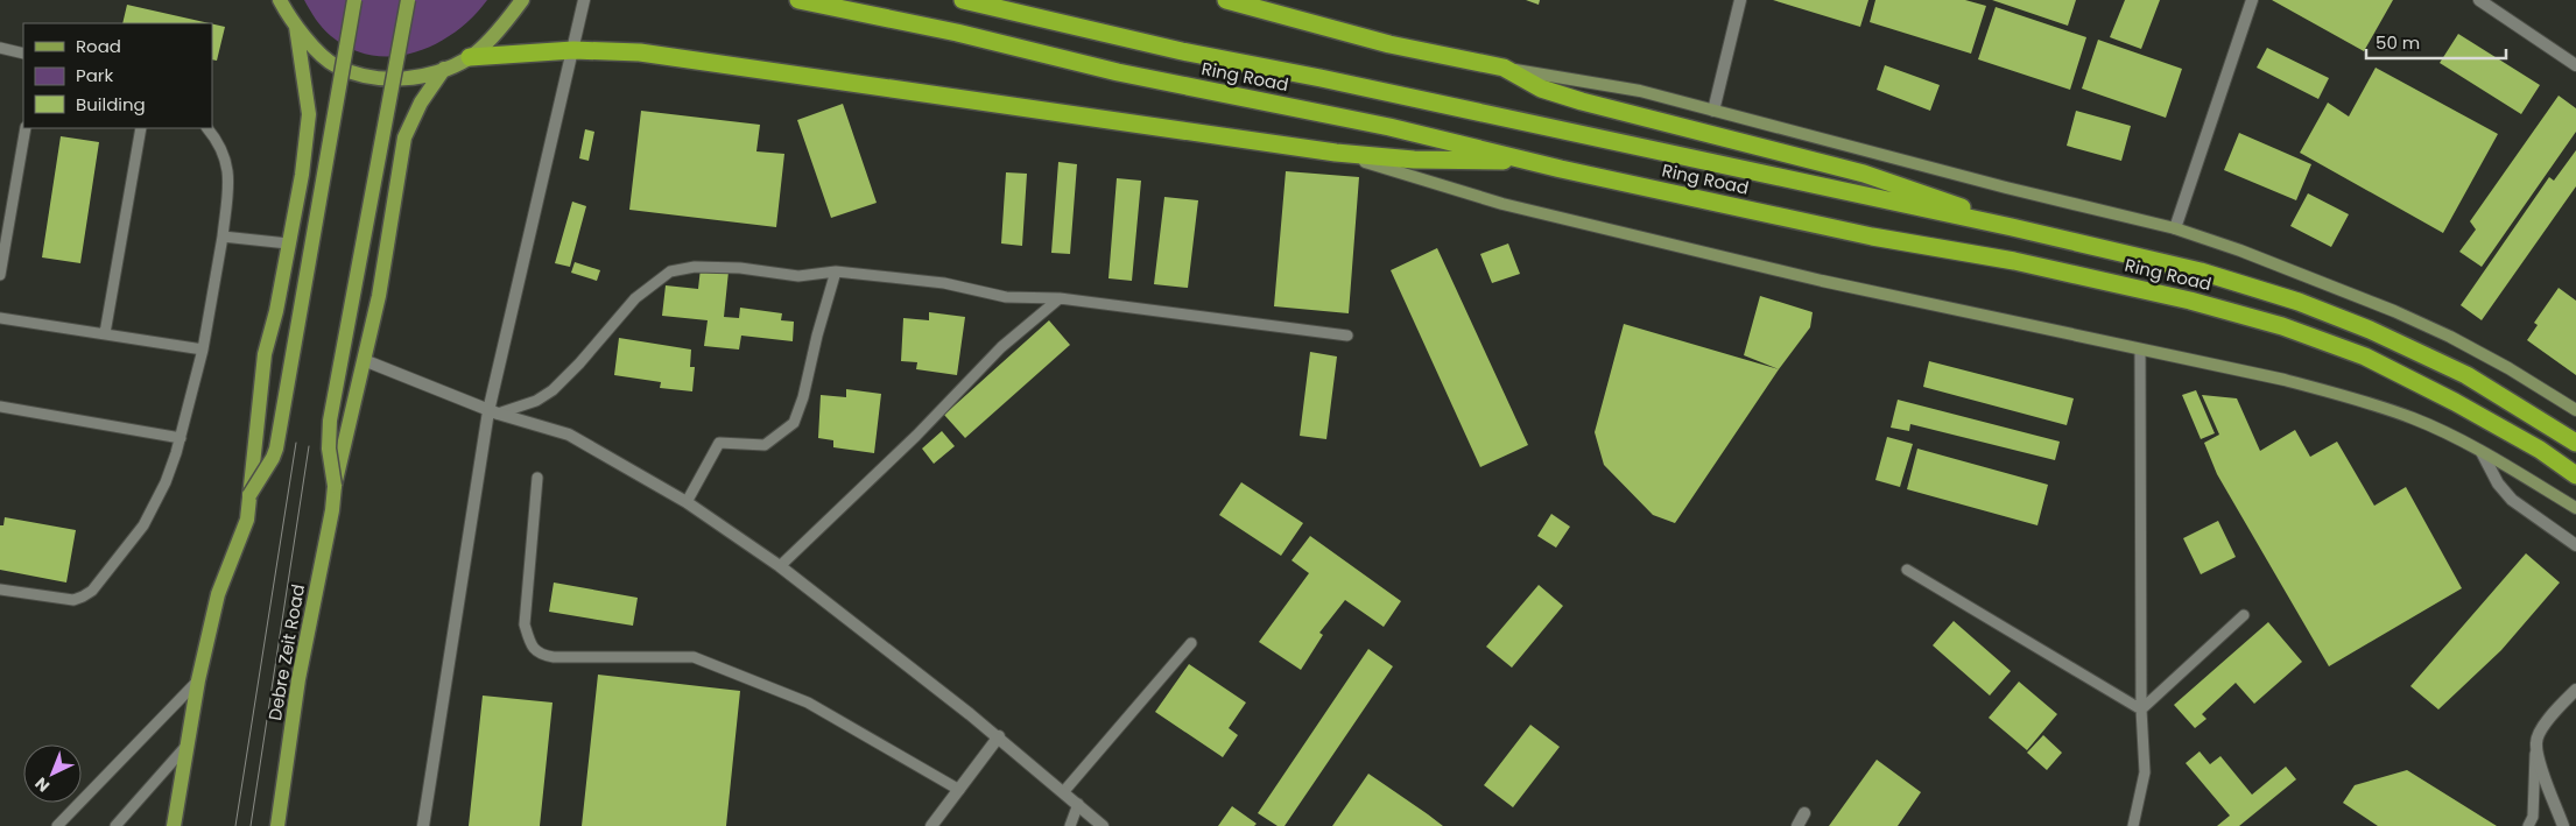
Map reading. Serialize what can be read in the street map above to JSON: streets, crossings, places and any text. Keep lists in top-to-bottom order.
{
  "streets": {
    "highway": ["Ring Road"],
    "main road": ["Debre Zeit Road"]
  },
  "legend": ["Road", "Park", "Building"],
  "scale_bar": "50 m",
  "north": "bottom left"
}
